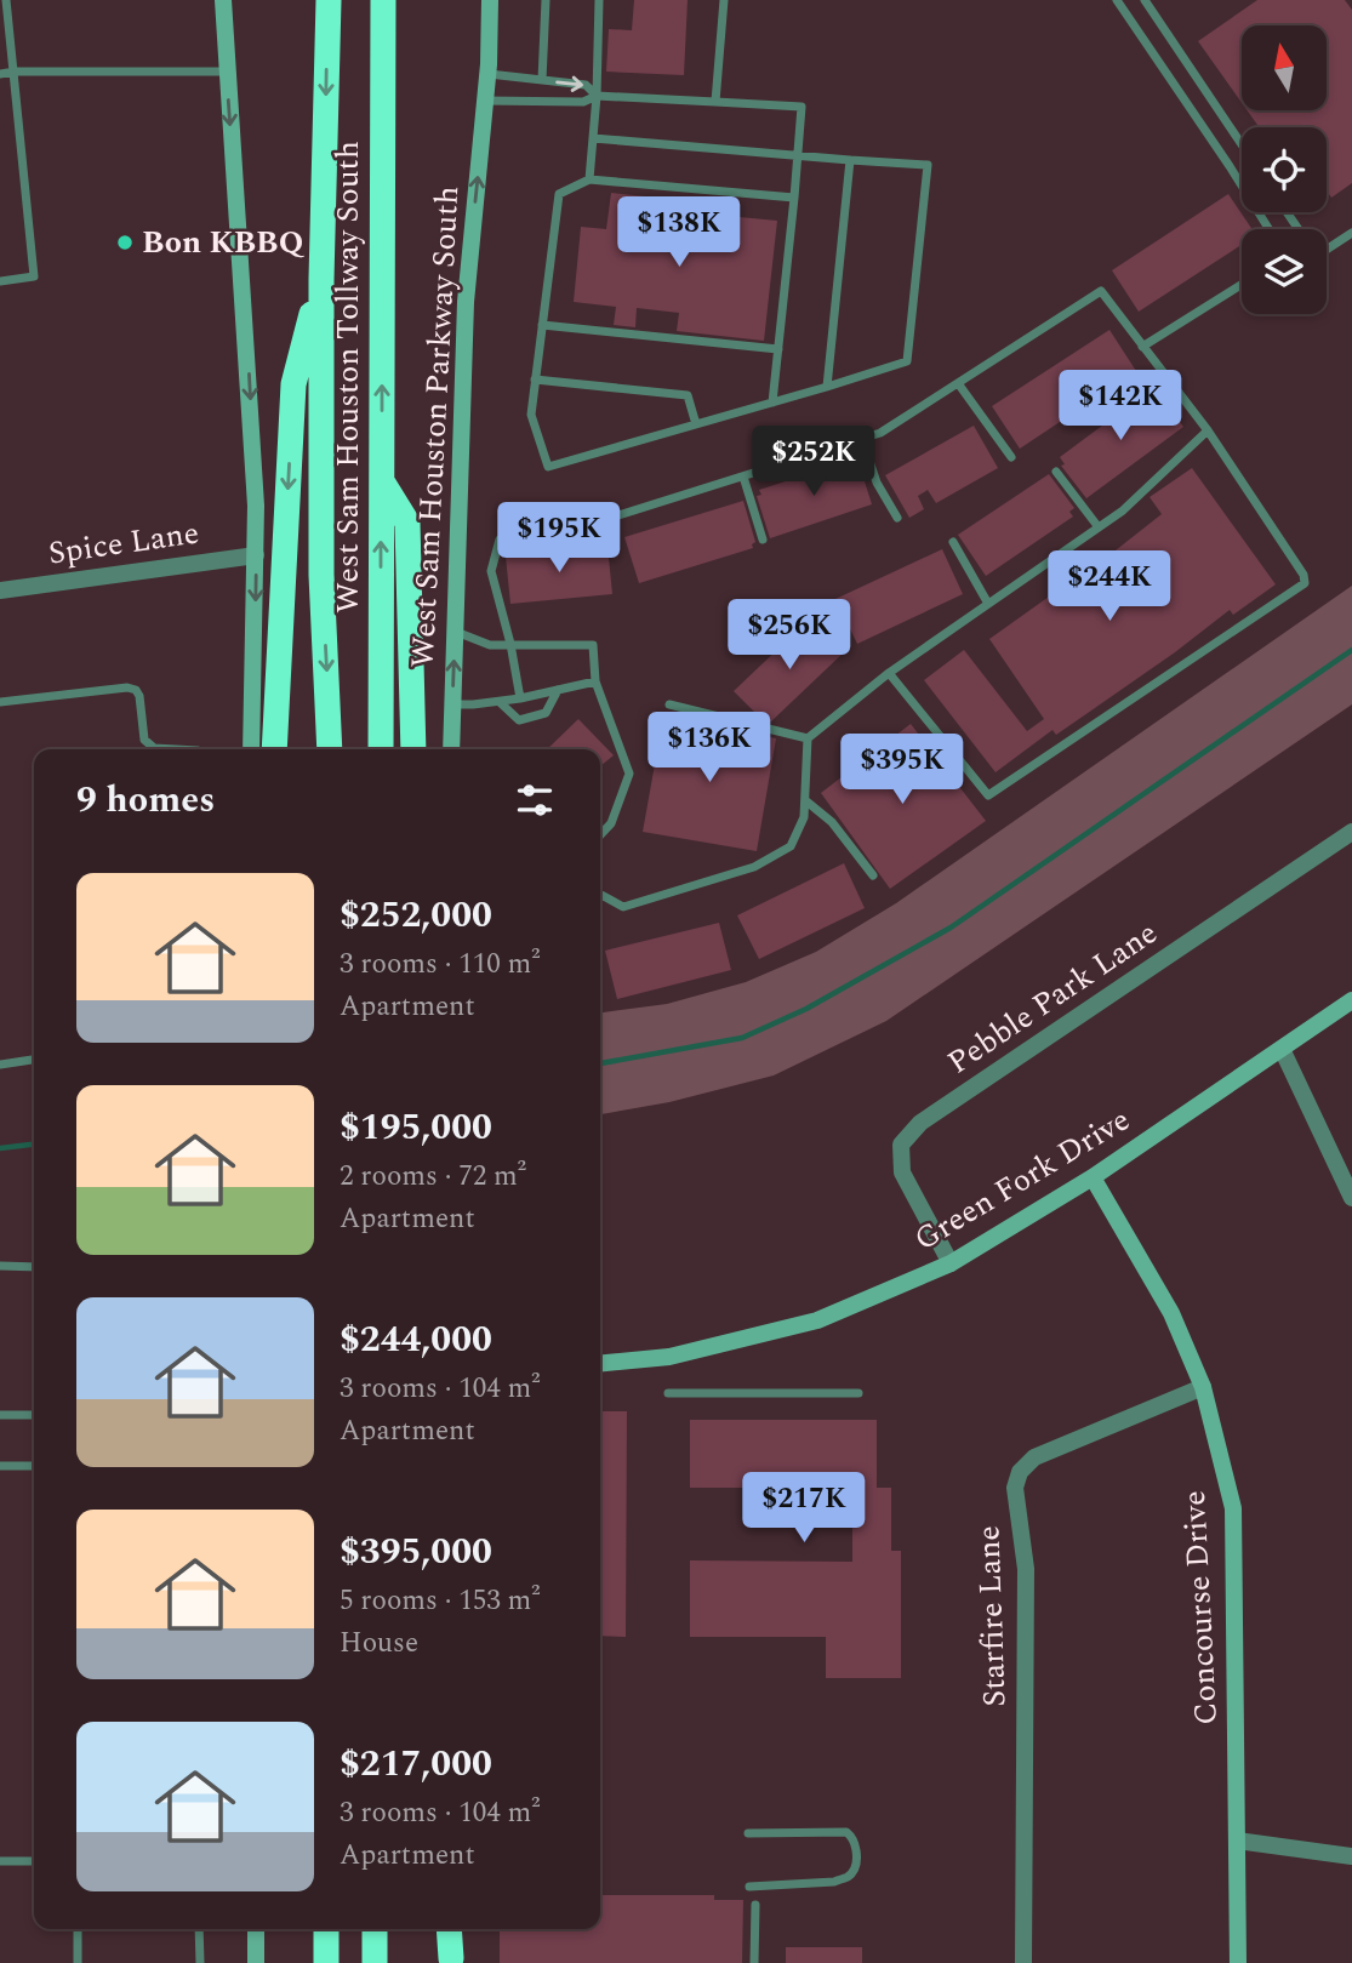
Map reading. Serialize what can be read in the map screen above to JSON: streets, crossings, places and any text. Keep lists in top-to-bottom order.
{
  "streets": {
    "highway": ["West Sam Houston Tollway South"],
    "street": [
      "West Sam Houston Parkway South",
      "Spice Lane",
      "Pebble Park Lane",
      "Green Fork Drive",
      "Concourse Drive",
      "Starfire Lane"
    ]
  },
  "crossings": [
    ["Pebble Park Lane", "Green Fork Drive"],
    ["Green Fork Drive", "Concourse Drive"],
    ["Concourse Drive", "Starfire Lane"]
  ],
  "one_way": ["West Sam Houston Parkway South"],
  "places": ["Bon KBBQ"],
  "north": "top",
  "page": {
    "price": [
      "$138K",
      "$142K",
      "$252K",
      "$195K",
      "$244K",
      "$256K",
      "$136K",
      "$395K",
      "$217K"
    ],
    "heading": "9 homes",
    "list": [
      {
        "name": "$252,000",
        "note": "3 rooms · 110 m² · Apartment"
      },
      {
        "name": "$195,000",
        "note": "2 rooms · 72 m² · Apartment"
      },
      {
        "name": "$244,000",
        "note": "3 rooms · 104 m² · Apartment"
      },
      {
        "name": "$395,000",
        "note": "5 rooms · 153 m² · House"
      },
      {
        "name": "$217,000",
        "note": "3 rooms · 104 m² · Apartment"
      }
    ]
  }
}
